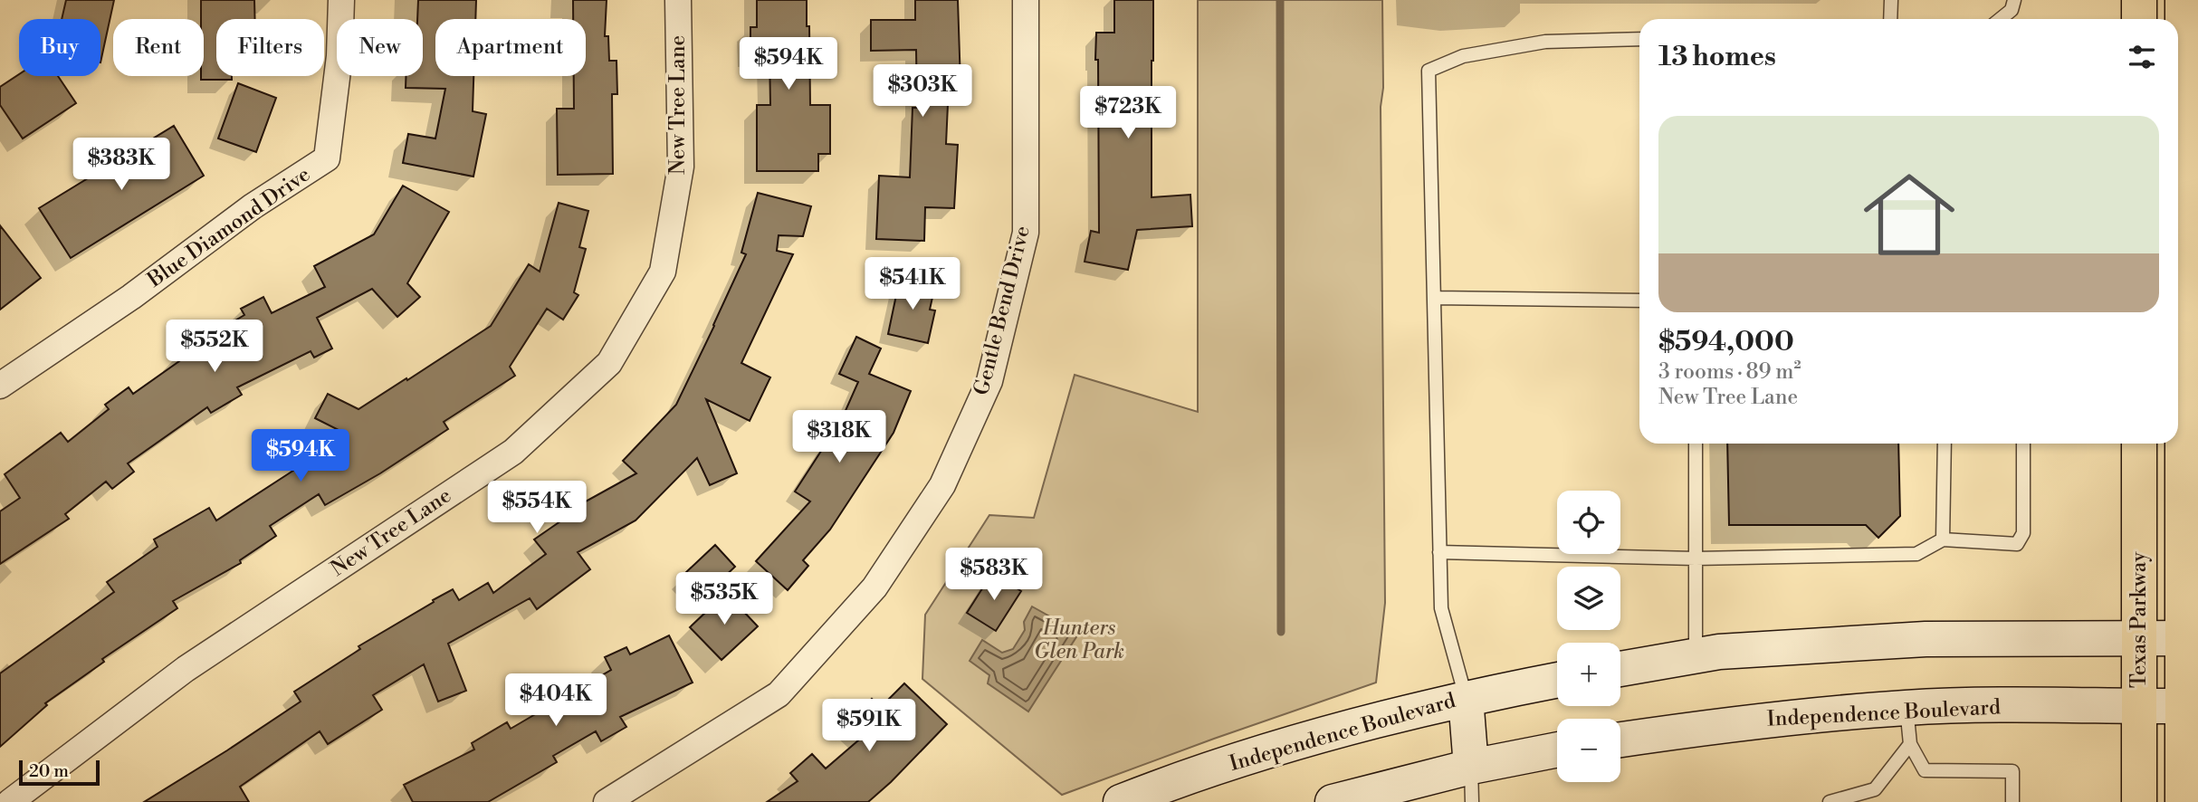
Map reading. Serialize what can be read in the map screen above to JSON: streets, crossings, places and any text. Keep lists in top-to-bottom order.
{
  "streets": {
    "main road": ["Texas Parkway", "Independence Boulevard"],
    "street": ["New Tree Lane", "Blue Diamond Drive", "Gentle Bend Drive"]
  },
  "crossings": [
    ["Texas Parkway", "Independence Boulevard"]
  ],
  "parks": ["Hunters Glen Park"],
  "scale_bar": "20 m",
  "page": {
    "chip": [
      "Buy",
      "Rent",
      "Filters",
      "New",
      "Apartment"
    ],
    "heading": "13 homes",
    "price": [
      "$594K",
      "$303K",
      "$723K",
      "$383K",
      "$541K",
      "$552K",
      "$318K",
      "$594K",
      "$554K",
      "$583K",
      "$535K",
      "$404K",
      "$591K"
    ],
    "list": [
      {
        "name": "$594,000",
        "note": "3 rooms · 89 m² · New Tree Lane"
      }
    ],
    "map_buttons": ["+", "−"],
    "scale": "20 m"
  }
}
